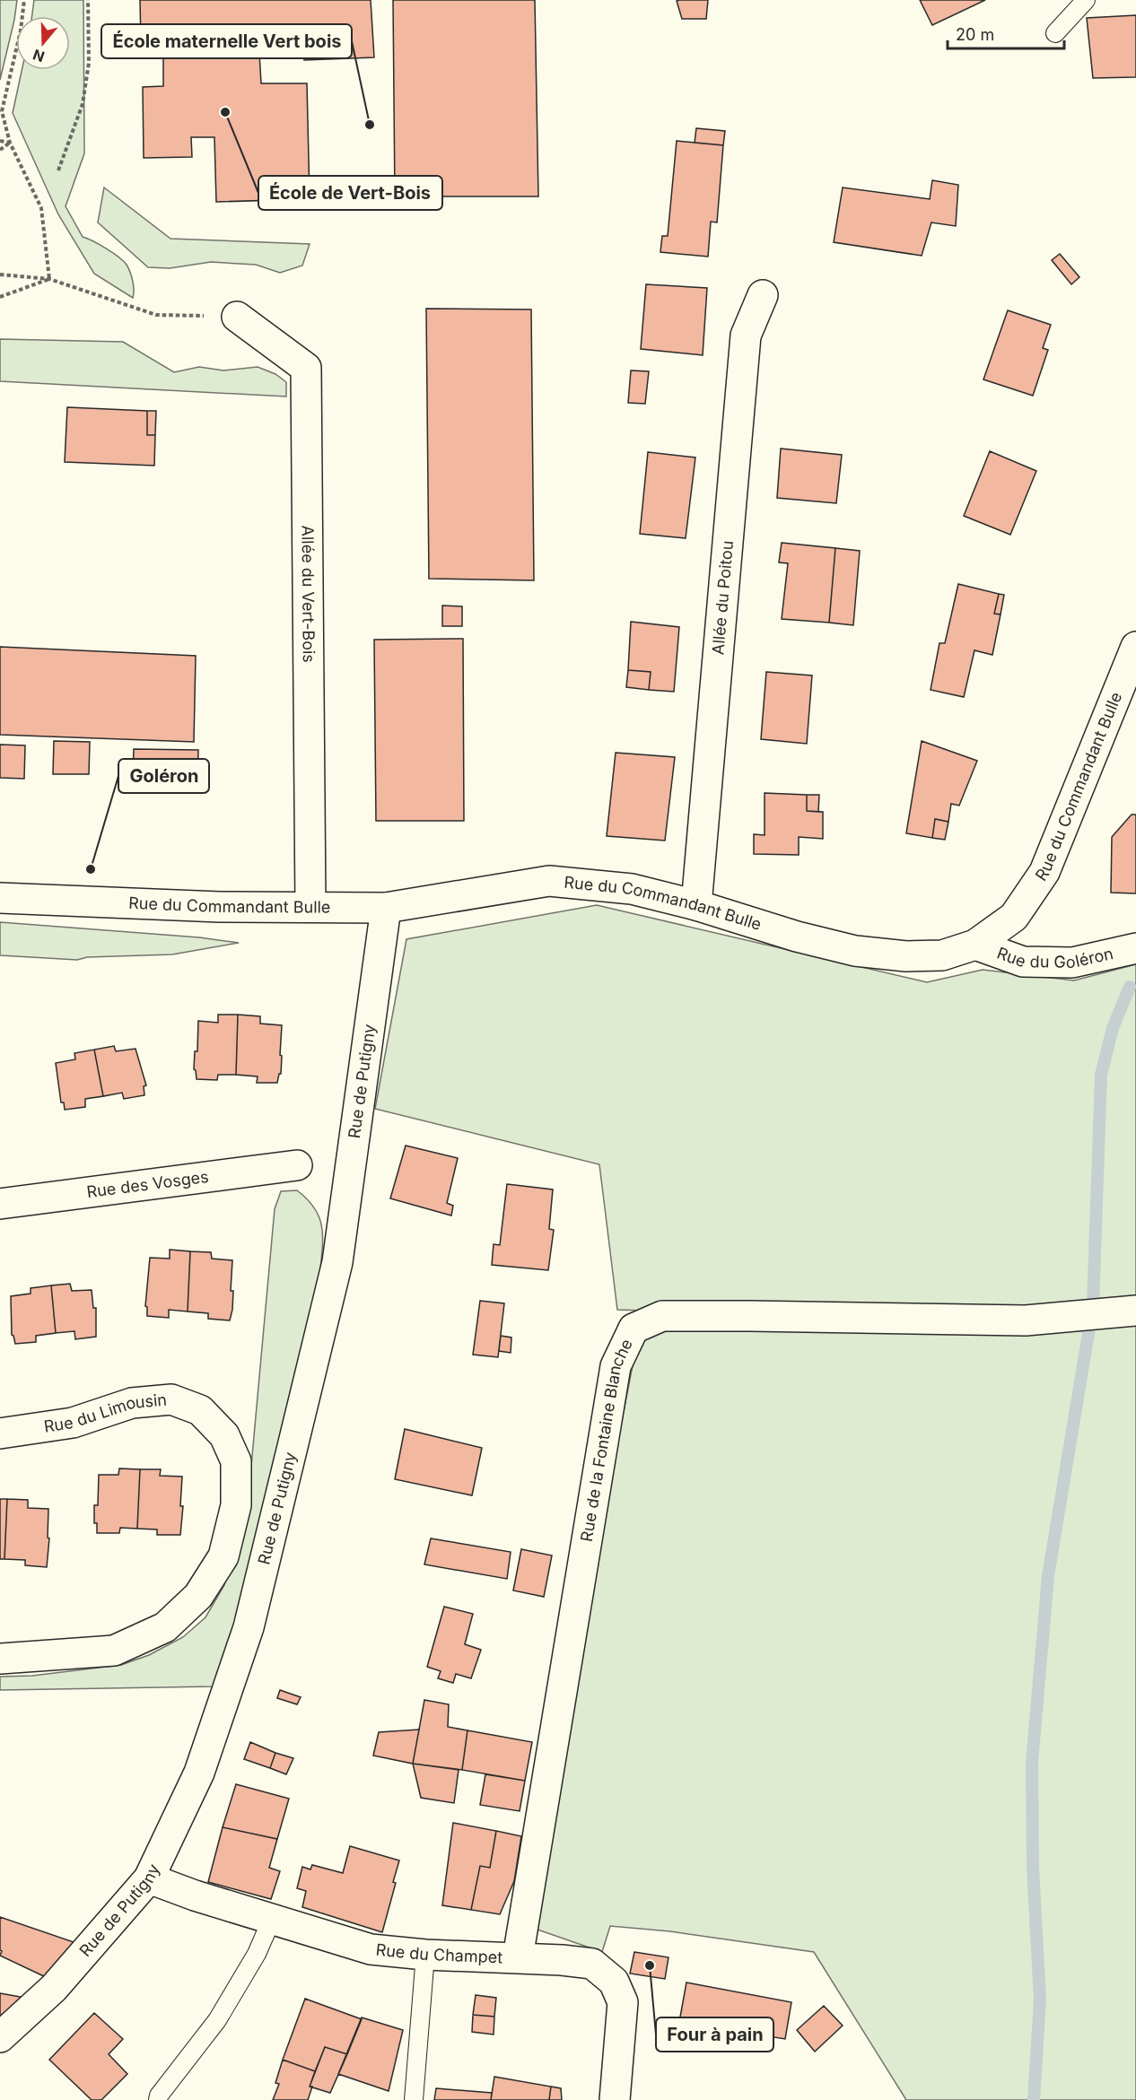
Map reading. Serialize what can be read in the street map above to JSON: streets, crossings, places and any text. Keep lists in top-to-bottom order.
{
  "streets": {
    "street": [
      "Allée du Vert-Bois",
      "Allée du Poitou",
      "Rue du Commandant Bulle",
      "Rue du Goléron",
      "Rue de Putigny",
      "Rue des Vosges",
      "Rue du Limousin",
      "Rue de la Fontaine Blanche",
      "Rue du Champet"
    ]
  },
  "crossings": [
    ["Allée du Vert-Bois", "Rue du Commandant Bulle"],
    ["Allée du Poitou", "Rue du Commandant Bulle"],
    ["Rue du Commandant Bulle", "Rue du Goléron"],
    ["Rue du Commandant Bulle", "Rue de Putigny"],
    ["Rue de Putigny", "Rue du Champet"],
    ["Rue de la Fontaine Blanche", "Rue du Champet"]
  ],
  "places": [
    "École de Vert-Bois",
    "École maternelle Vert bois",
    "Goléron",
    "Four à pain"
  ],
  "scale_bar": "20 m",
  "north": "bottom"
}
